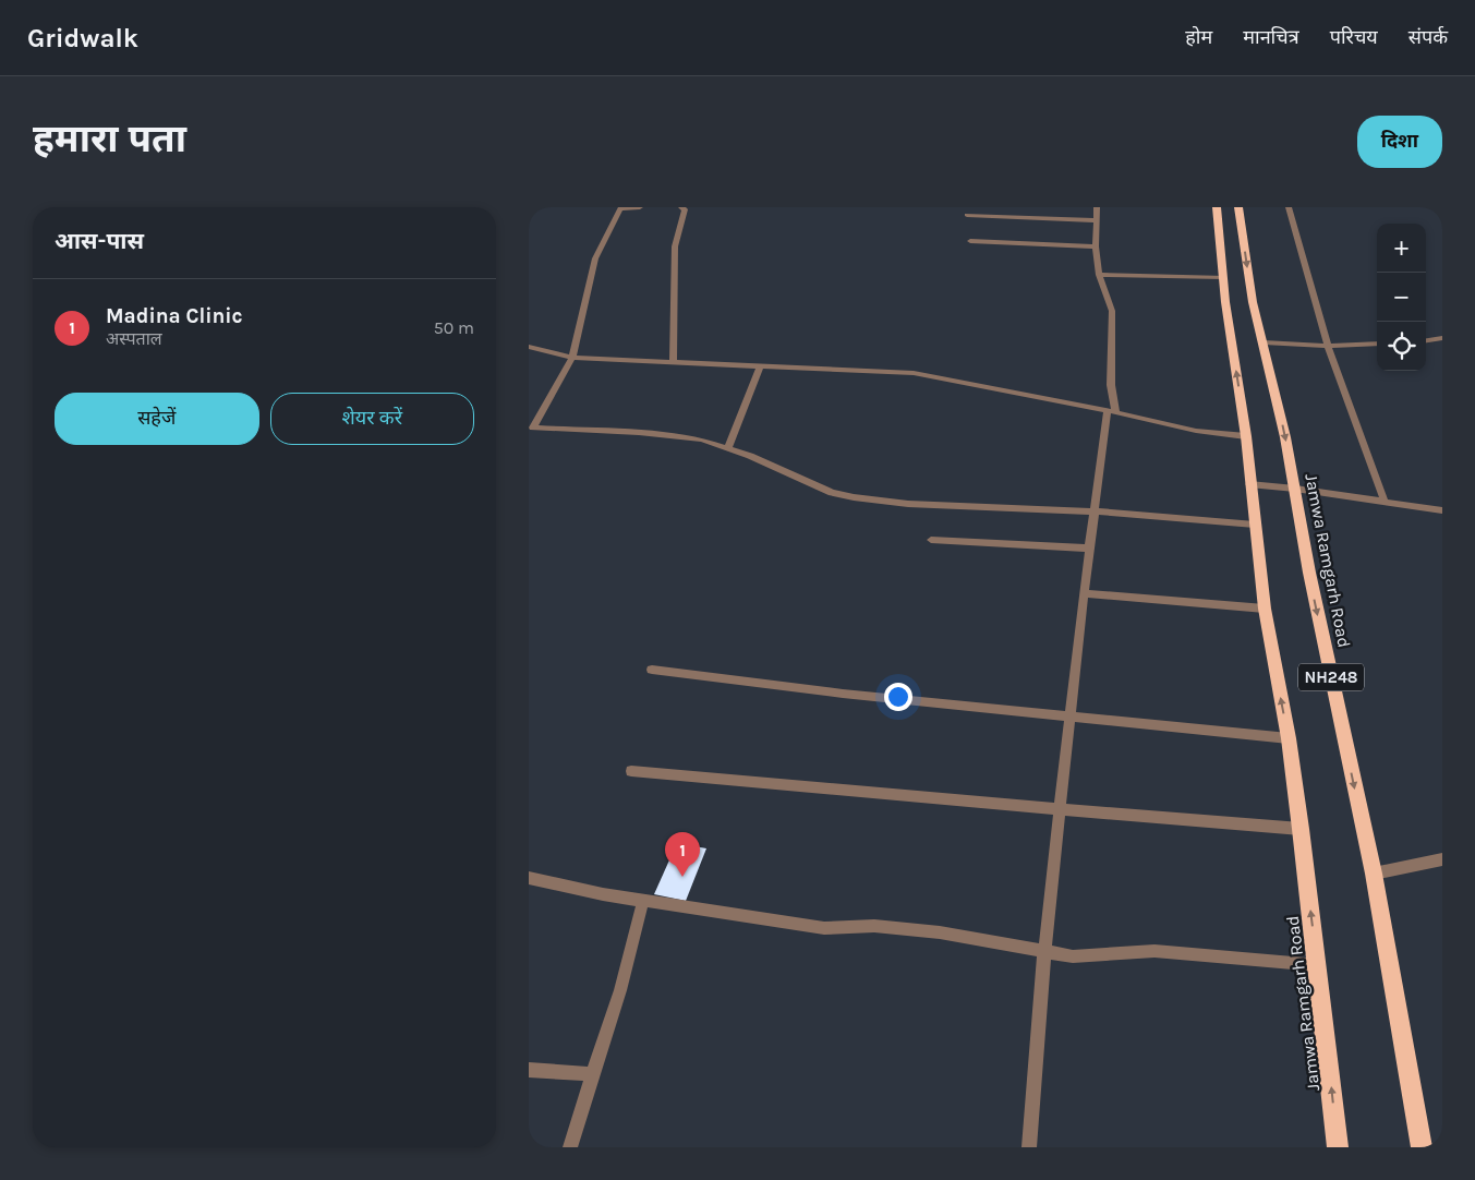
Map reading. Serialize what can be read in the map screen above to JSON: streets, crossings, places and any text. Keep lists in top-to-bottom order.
{
  "streets": {
    "highway": ["Jamwa Ramgarh Road", "NH248"]
  },
  "page": {
    "header": "Gridwalk",
    "nav": [
      "होम",
      "मानचित्र",
      "परिचय",
      "संपर्क"
    ],
    "buttons": [
      "दिशा",
      ["सहेजें", "शेयर करें"]
    ],
    "title": "हमारा पता",
    "heading": "आस-पास",
    "map_buttons": ["+", "−"],
    "list": [
      {
        "mark": "1",
        "name": "Madina Clinic",
        "note": "अस्पताल",
        "value": "50 m"
      }
    ],
    "pins": "1"
  }
}
